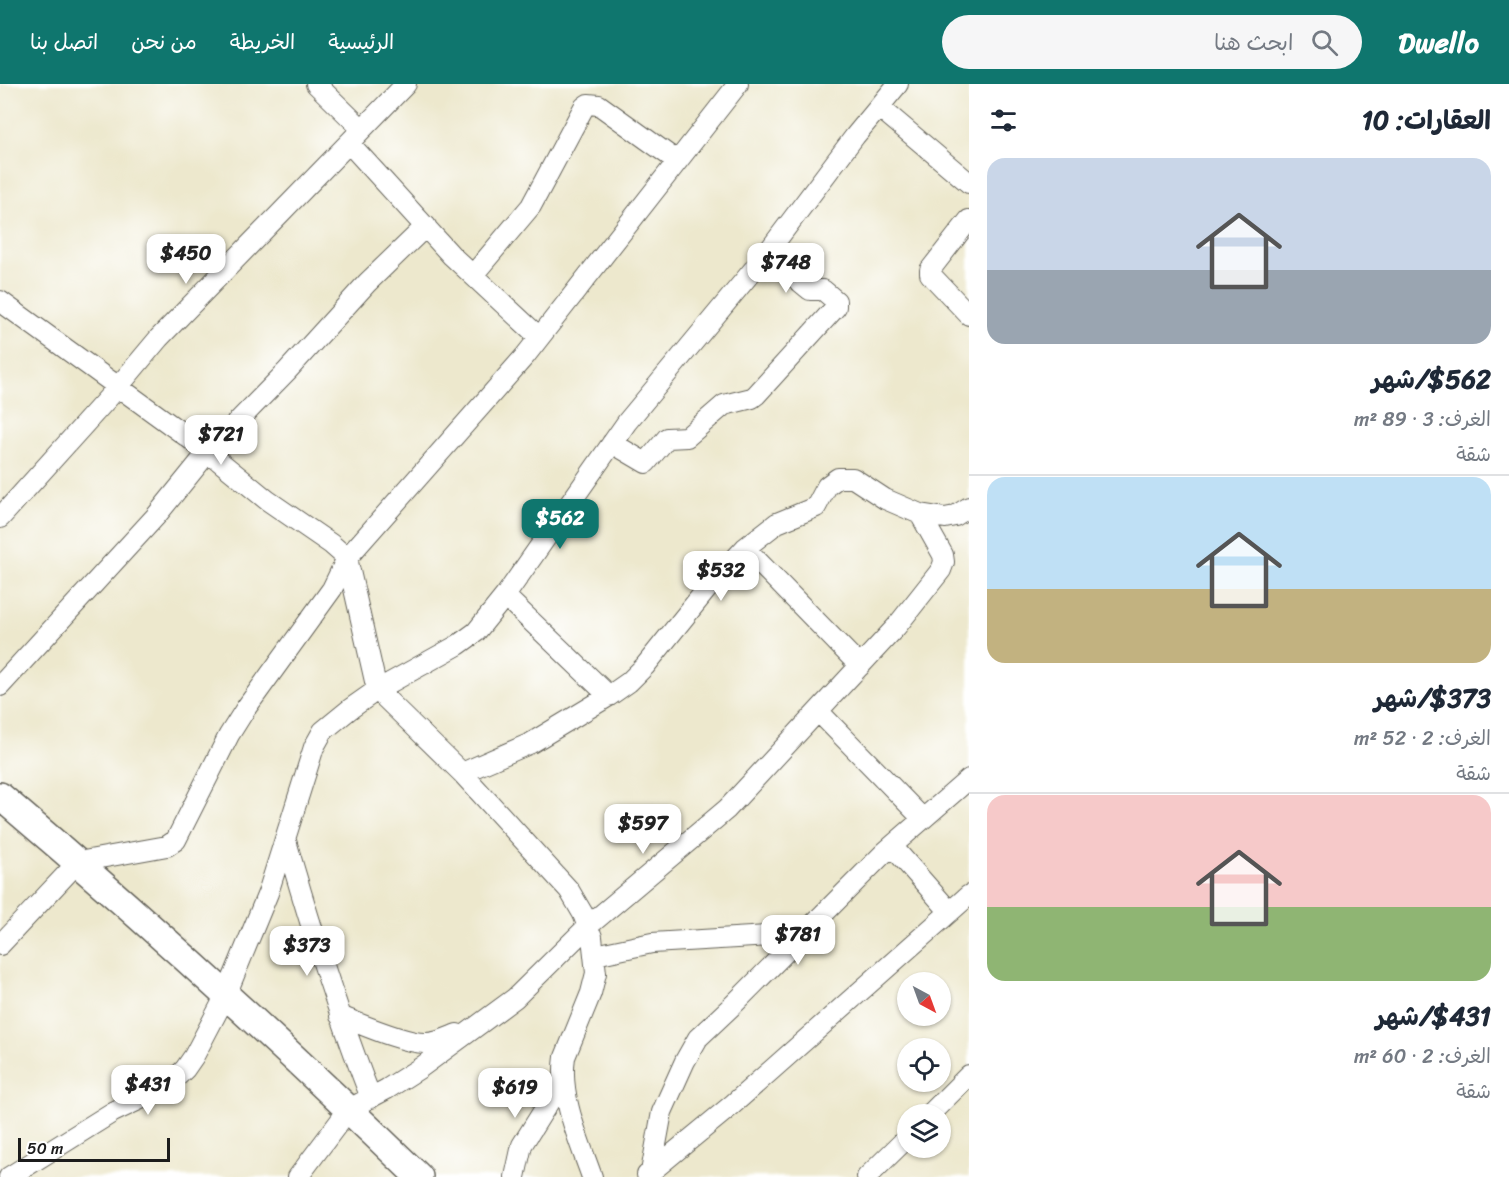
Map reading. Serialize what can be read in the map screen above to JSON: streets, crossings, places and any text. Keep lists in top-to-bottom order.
{
  "scale_bar": "50 m",
  "north": "bottom right",
  "page": {
    "header": "Dwello",
    "search": "ابحث هنا",
    "nav": [
      "الرئيسية",
      "الخريطة",
      "من نحن",
      "اتصل بنا"
    ],
    "heading": "العقارات: 10",
    "list": [
      {
        "name": "$562/شهر",
        "note": "الغرف: 3 · 89 m² · شقة"
      },
      {
        "name": "$373/شهر",
        "note": "الغرف: 2 · 52 m² · شقة"
      },
      {
        "name": "$431/شهر",
        "note": "الغرف: 2 · 60 m² · شقة"
      }
    ],
    "price": [
      "$450",
      "$748",
      "$721",
      "$562",
      "$532",
      "$597",
      "$781",
      "$373",
      "$431",
      "$619"
    ],
    "scale": "50 m"
  }
}
